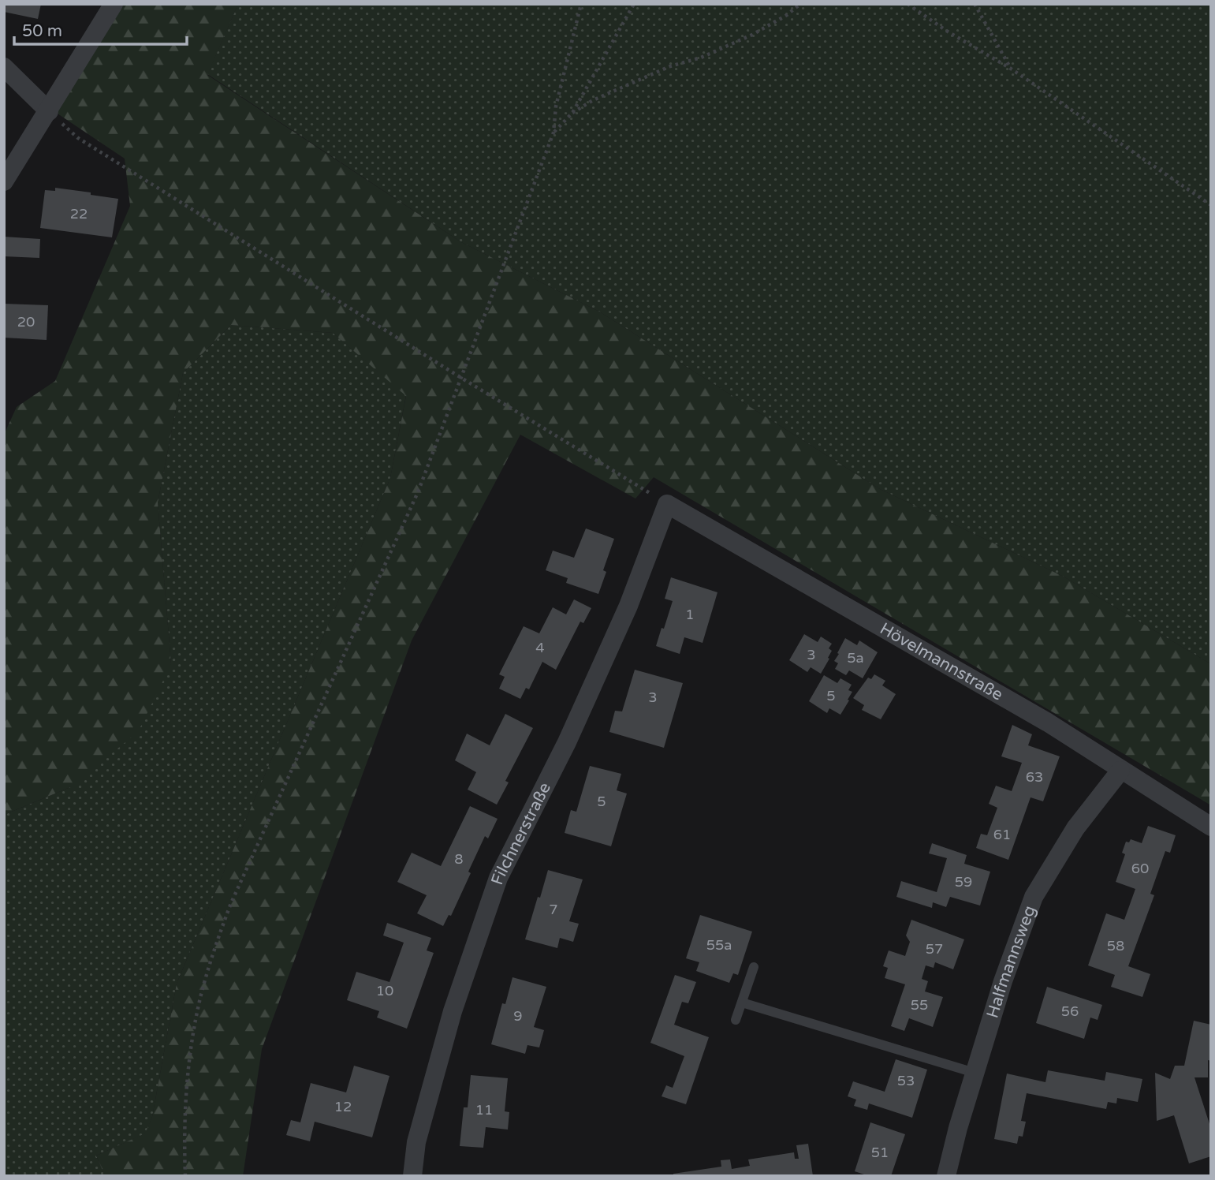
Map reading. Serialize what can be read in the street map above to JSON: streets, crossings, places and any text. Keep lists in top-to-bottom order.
{
  "streets": {
    "street": ["Hövelmannstraße", "Filchnerstraße", "Halfmannsweg"]
  },
  "crossings": [
    ["Hövelmannstraße", "Filchnerstraße"],
    ["Hövelmannstraße", "Halfmannsweg"]
  ],
  "house_numbers": [
    "22",
    "20",
    "1",
    "4",
    "3",
    "5a",
    "5",
    "3",
    "63",
    "5",
    "61",
    "8",
    "60",
    "59",
    "7",
    "55a",
    "58",
    "57",
    "10",
    "55",
    "56",
    "9",
    "53",
    "12",
    "11",
    "51"
  ],
  "scale_bar": "50 m"
}
